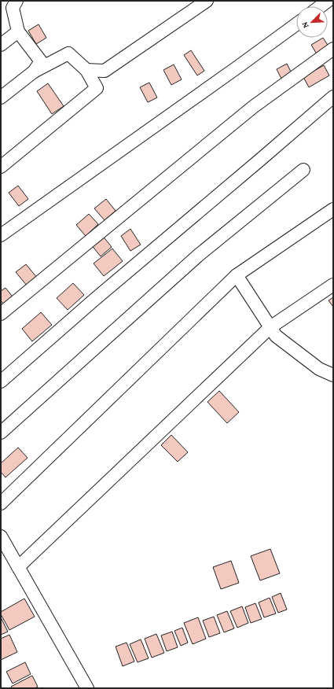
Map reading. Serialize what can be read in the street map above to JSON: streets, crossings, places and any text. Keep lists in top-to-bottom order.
{
  "north": "bottom left"
}
